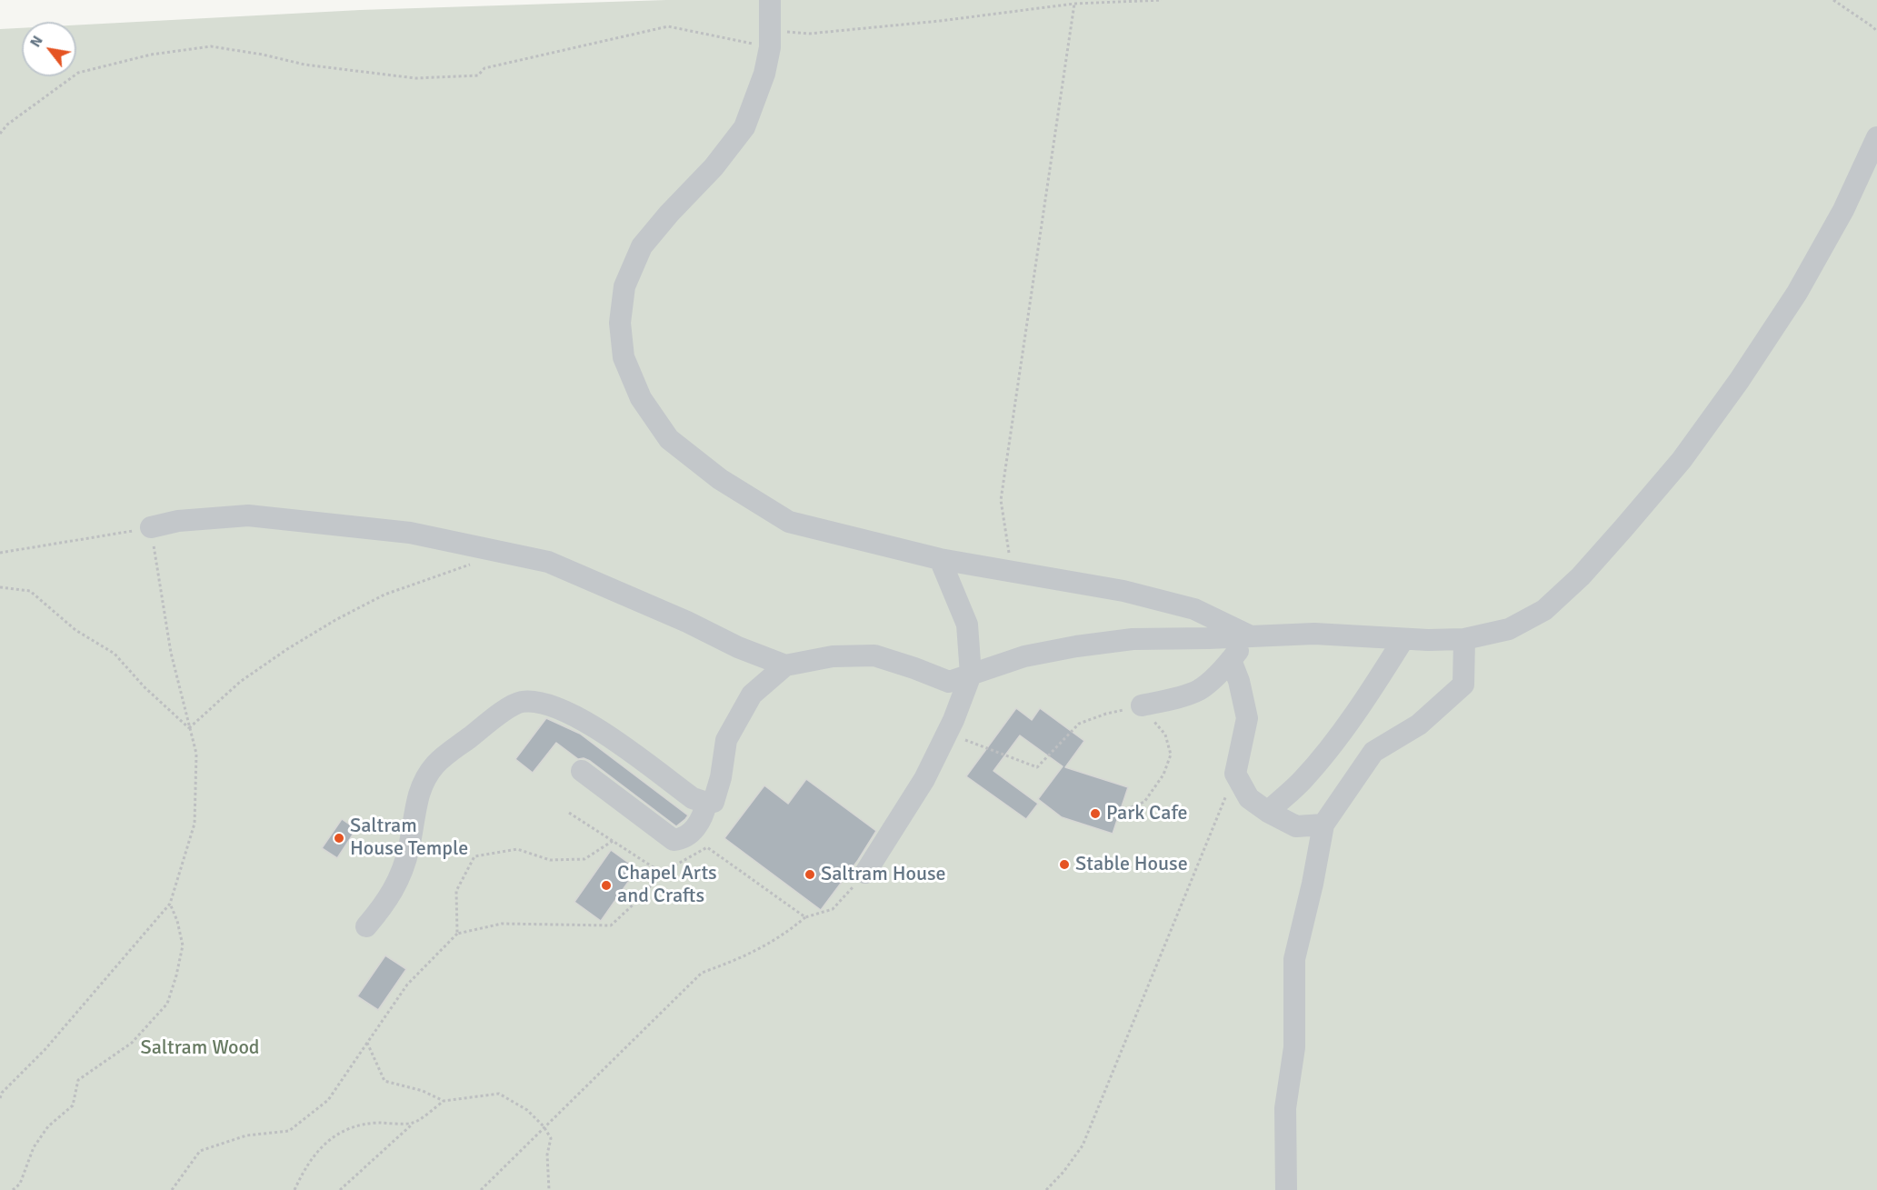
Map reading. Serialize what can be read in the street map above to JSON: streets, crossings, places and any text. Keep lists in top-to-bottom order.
{
  "parks": ["Saltram Wood"],
  "places": [
    "Park Cafe",
    "Saltram House Temple",
    "Stable House",
    "Saltram House",
    "Chapel Arts and Crafts"
  ],
  "north": "top left"
}
